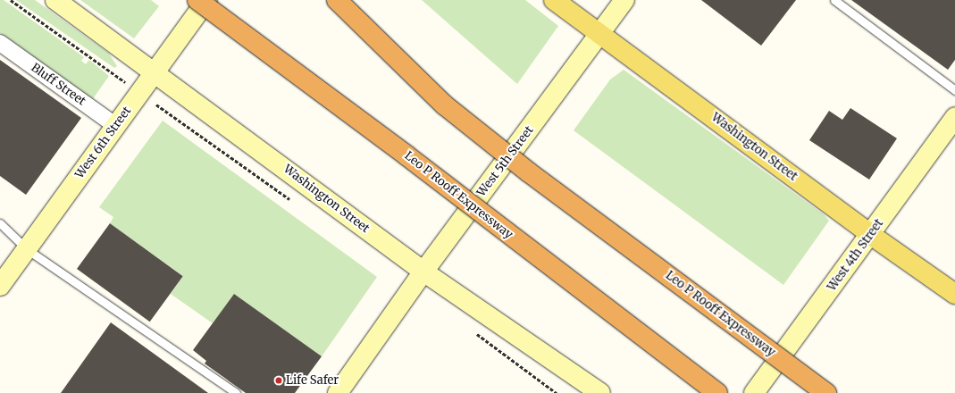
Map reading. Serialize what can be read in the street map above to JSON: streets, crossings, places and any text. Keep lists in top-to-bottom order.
{
  "streets": {
    "highway": ["Leo P Rooff Expressway"],
    "main road": ["Washington Street"],
    "street": [
      "Bluff Street",
      "West 6th Street",
      "West 5th Street",
      "West 4th Street"
    ]
  },
  "crossings": [
    ["Bluff Street", "West 6th Street"],
    ["West 6th Street", "Washington Street"],
    ["Washington Street", "West 5th Street"],
    ["Washington Street", "West 4th Street"]
  ],
  "places": ["Life Safer"]
}
